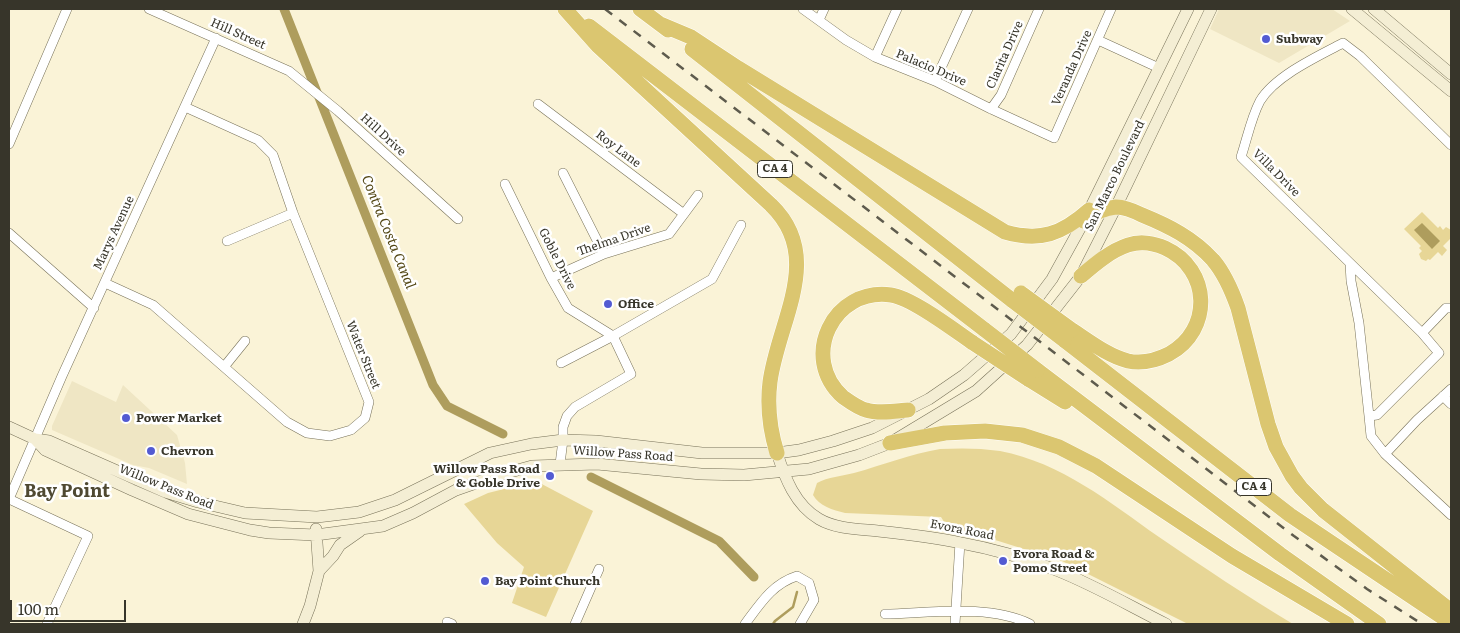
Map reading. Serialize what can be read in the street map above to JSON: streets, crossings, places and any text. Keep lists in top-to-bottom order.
{
  "streets": {
    "highway": ["CA 4"],
    "main road": ["San Marco Boulevard", "Willow Pass Road", "Evora Road"],
    "street": [
      "Hill Street",
      "Clarita Drive",
      "Palacio Drive",
      "Veranda Drive",
      "Hill Drive",
      "Roy Lane",
      "Villa Drive",
      "Marys Avenue",
      "Thelma Drive",
      "Goble Drive",
      "Water Street"
    ]
  },
  "crossings": [
    ["Hill Street", "Hill Drive"],
    ["Hill Street", "Marys Avenue"],
    ["Clarita Drive", "Palacio Drive"],
    ["Palacio Drive", "Veranda Drive"],
    ["Roy Lane", "Thelma Drive"],
    ["San Marco Boulevard", "Willow Pass Road"],
    ["Marys Avenue", "Water Street"],
    ["Marys Avenue", "Willow Pass Road"],
    ["Thelma Drive", "Goble Drive"],
    ["Willow Pass Road", "Evora Road"]
  ],
  "districts": ["Bay Point"],
  "water": ["Contra Costa Canal"],
  "places": [
    "Subway",
    "Office",
    "Power Market",
    "Chevron",
    "Willow Pass Road & Goble Drive",
    "Evora Road & Pomo Street",
    "Bay Point Church"
  ],
  "scale_bar": "100 m"
}
